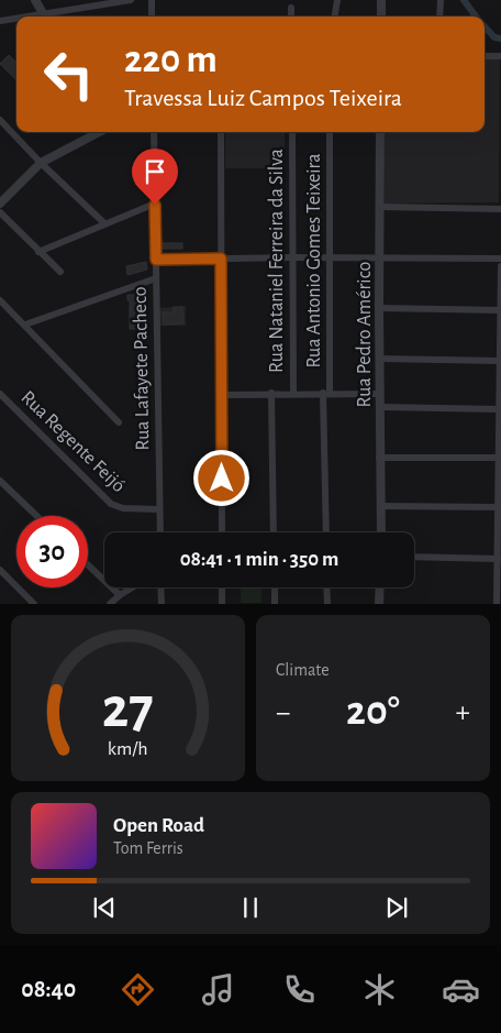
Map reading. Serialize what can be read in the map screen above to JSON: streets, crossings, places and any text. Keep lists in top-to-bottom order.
{
  "streets": {
    "street": [
      "Rua Nataniel Ferreira da Silva",
      "Rua Antonio Gomes Teixeira",
      "Rua Pedro Américo",
      "Rua Lafayete Pacheco",
      "Rua Regente Feijó"
    ]
  },
  "crossings": [
    ["Rua Lafayete Pacheco", "Rua Regente Feijó"]
  ],
  "page": {
    "turn": ["220 m", "Travessa Luiz Campos Teixeira"],
    "limit": "30",
    "trip": "08:41 · 1 min · 350 m",
    "tile": "Climate",
    "heat": ["−", "20°", "+"],
    "song": ["Open Road", "Tom Ferris"],
    "tabs": "08:40",
    "gauge": ["27", "km/h"]
  }
}
